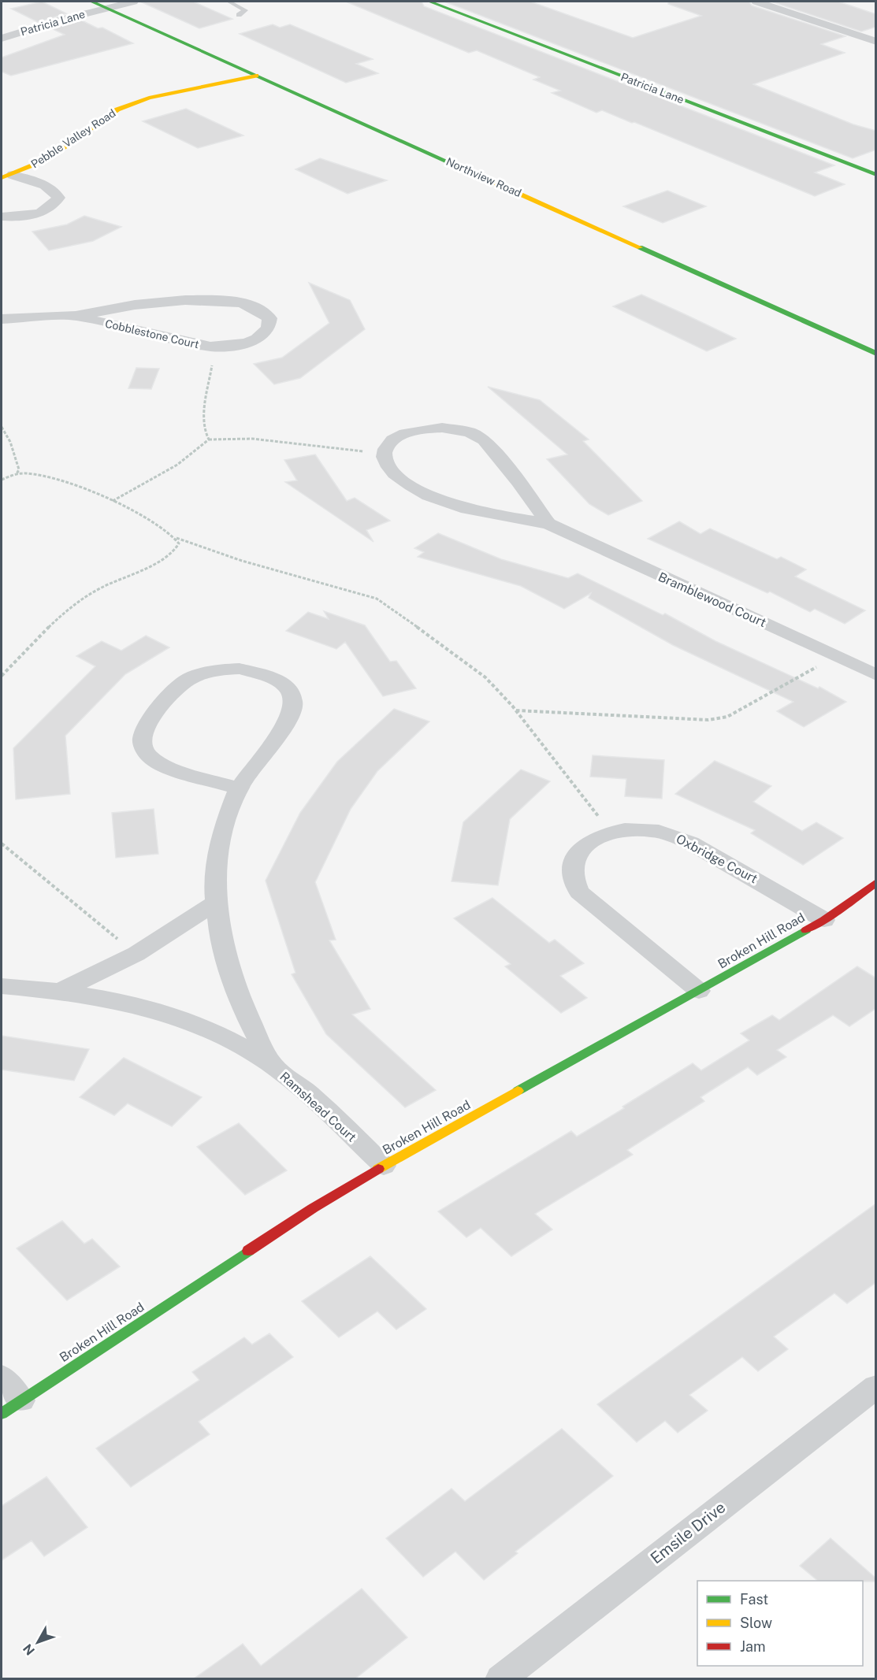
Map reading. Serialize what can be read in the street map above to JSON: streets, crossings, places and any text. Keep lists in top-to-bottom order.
{
  "streets": {
    "street": [
      "Patricia Lane",
      "Pebble Valley Road",
      "Northview Road",
      "Cobblestone Court",
      "Bramblewood Court",
      "Oxbridge Court",
      "Broken Hill Road",
      "Ramshead Court",
      "Emsile Drive"
    ]
  },
  "crossings": [
    ["Patricia Lane", "Northview Road"],
    ["Pebble Valley Road", "Northview Road"],
    ["Oxbridge Court", "Broken Hill Road"],
    ["Broken Hill Road", "Ramshead Court"]
  ],
  "legend": ["Fast", "Slow", "Jam"],
  "north": "bottom left"
}
